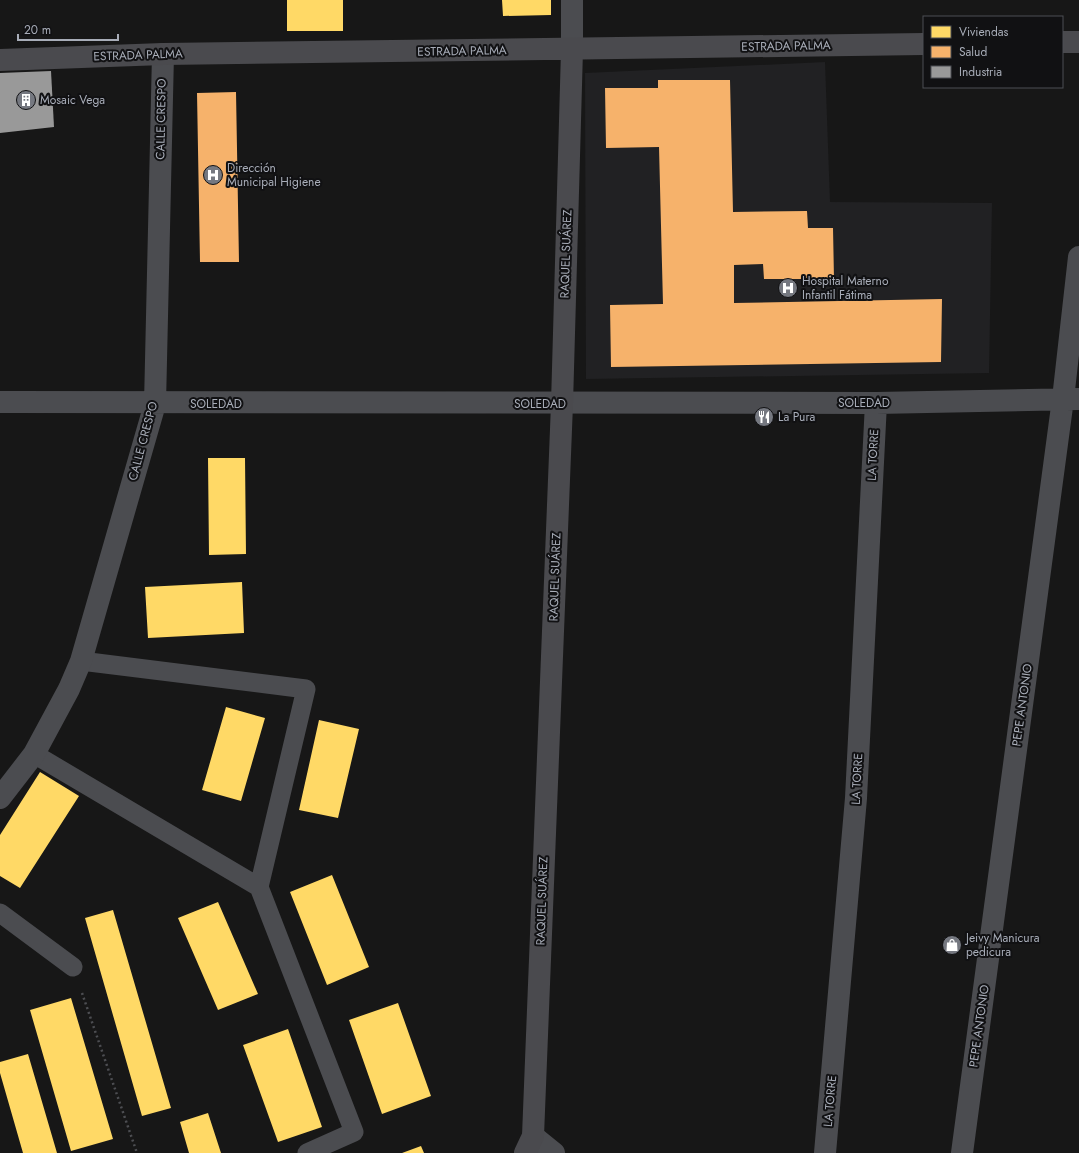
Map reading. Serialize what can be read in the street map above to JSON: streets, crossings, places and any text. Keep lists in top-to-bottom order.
{
  "streets": {
    "street": [
      "ESTRADA PALMA",
      "CALLE CRESPO",
      "RAQUEL SUÁREZ",
      "SOLEDAD",
      "LA TORRE",
      "PEPE ANTONIO"
    ]
  },
  "crossings": [
    ["ESTRADA PALMA", "CALLE CRESPO"],
    ["ESTRADA PALMA", "RAQUEL SUÁREZ"],
    ["CALLE CRESPO", "SOLEDAD"],
    ["RAQUEL SUÁREZ", "SOLEDAD"],
    ["SOLEDAD", "LA TORRE"],
    ["SOLEDAD", "PEPE ANTONIO"]
  ],
  "places": {
    "building": ["Mosaic Vega"],
    "hospital": ["Dirección Municipal Higiene", "Hospital Materno Infantil Fátima"],
    "restaurant": ["La Pura"],
    "shop": ["Jeivy Manicura pedicura"]
  },
  "legend": ["Viviendas", "Salud", "Industria"],
  "scale_bar": "20 m"
}
